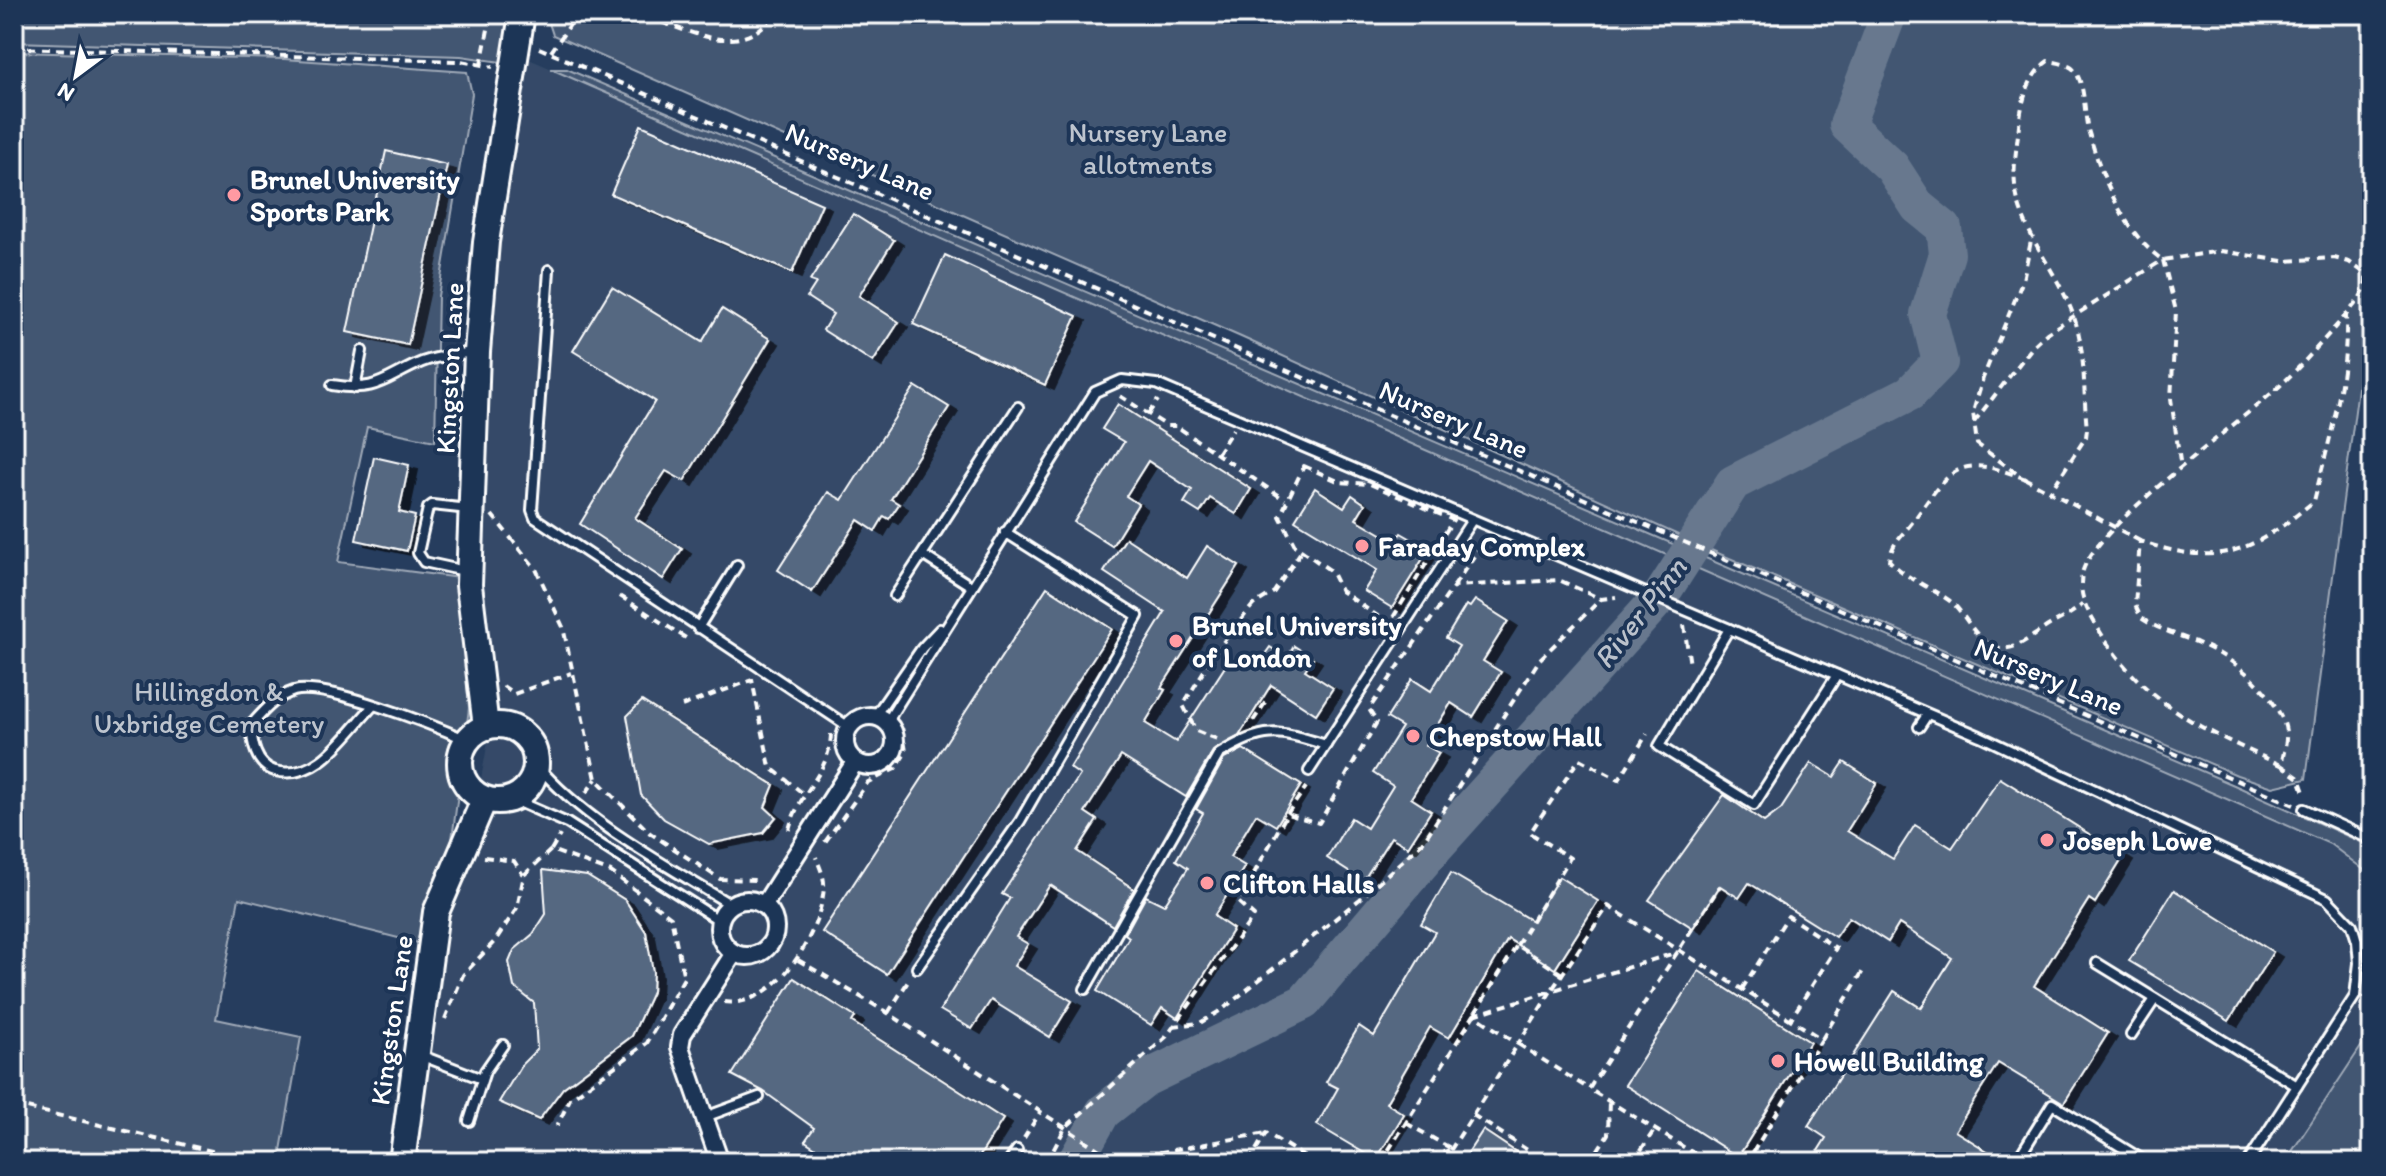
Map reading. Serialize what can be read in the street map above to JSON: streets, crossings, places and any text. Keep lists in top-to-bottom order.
{
  "streets": {
    "street": ["Kingston Lane"],
    "path": ["Nursery Lane"]
  },
  "crossings": [
    ["Nursery Lane", "Kingston Lane"]
  ],
  "water": ["River Pinn"],
  "parks": ["Nursery Lane allotments", "Hillingdon & Uxbridge Cemetery"],
  "places": [
    "Brunel University Sports Park",
    "Faraday Complex",
    "Brunel University of London",
    "Chepstow Hall",
    "Joseph Lowe",
    "Clifton Halls",
    "Howell Building"
  ],
  "north": "bottom left"
}
